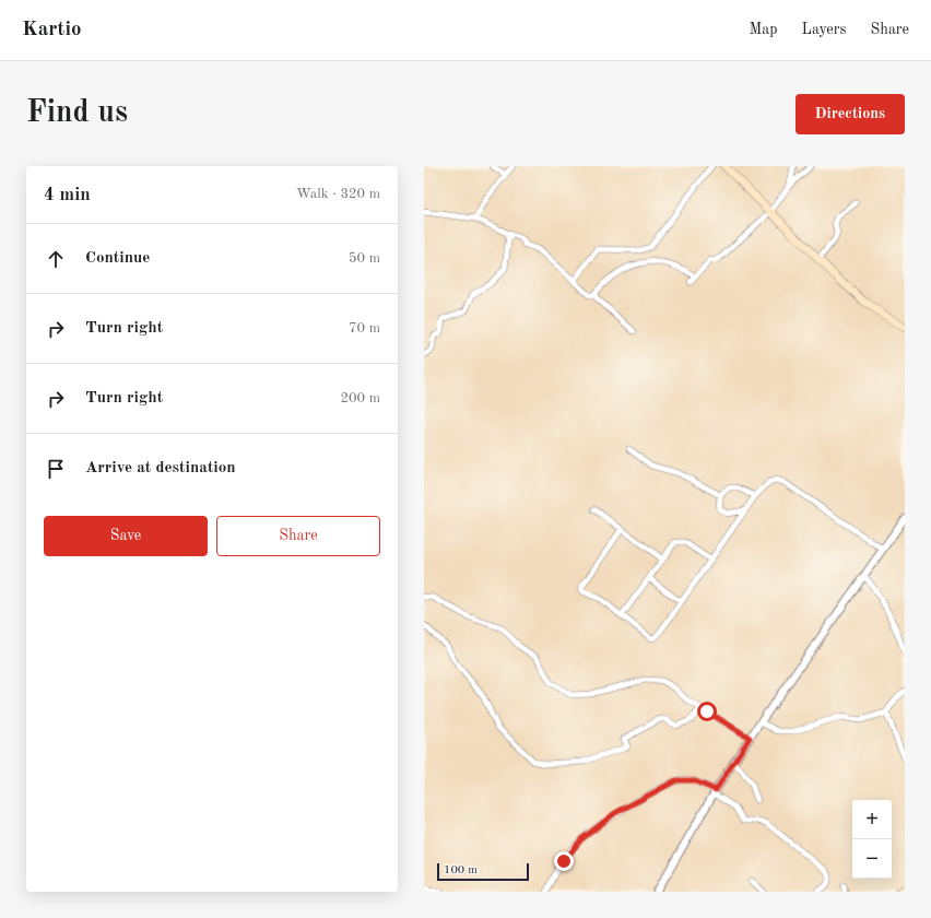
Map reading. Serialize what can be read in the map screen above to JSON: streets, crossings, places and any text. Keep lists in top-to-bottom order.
{
  "scale_bar": "100 m",
  "page": {
    "header": "Kartio",
    "nav": ["Map", "Layers", "Share"],
    "buttons": [
      "Directions",
      ["Save", "Share"]
    ],
    "title": "Find us",
    "heading": ["4 min", "Walk · 320 m"],
    "list": [
      ["Continue", "50 m"],
      ["Turn right", "70 m"],
      ["Turn right", "200 m"],
      "Arrive at destination"
    ],
    "map_buttons": ["+", "−"],
    "scale": "100 m"
  }
}
